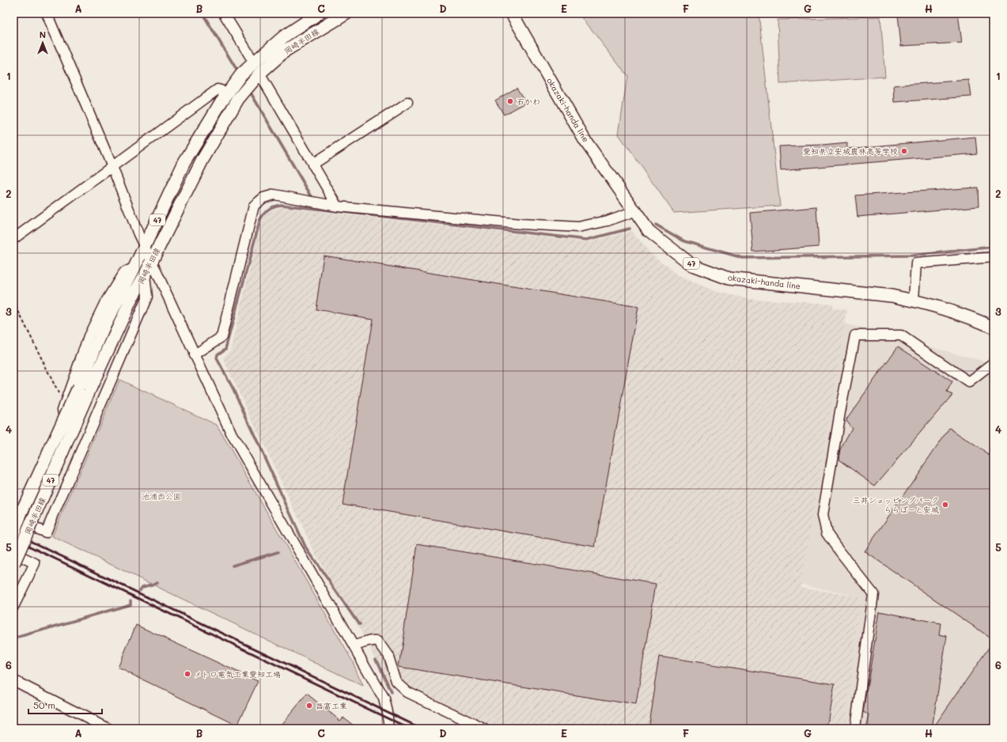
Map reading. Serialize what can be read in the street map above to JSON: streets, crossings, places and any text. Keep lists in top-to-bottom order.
{
  "streets": {
    "main road": ["岡崎半田線", "okazaki-handa line", "47"]
  },
  "parks": ["池浦西公園"],
  "places": [
    "石かわ",
    "愛知県立安城農林高等学校",
    "三井ショッピングパーク ららぽーと安城",
    "メトロ電気工業愛知工場",
    "昌富工業"
  ],
  "scale_bar": "50 m",
  "north": "top",
  "grid": {
    "columns": [
      "A",
      "B",
      "C",
      "D",
      "E",
      "F",
      "G",
      "H"
    ],
    "rows": [
      "1",
      "2",
      "3",
      "4",
      "5",
      "6"
    ]
  }
}
